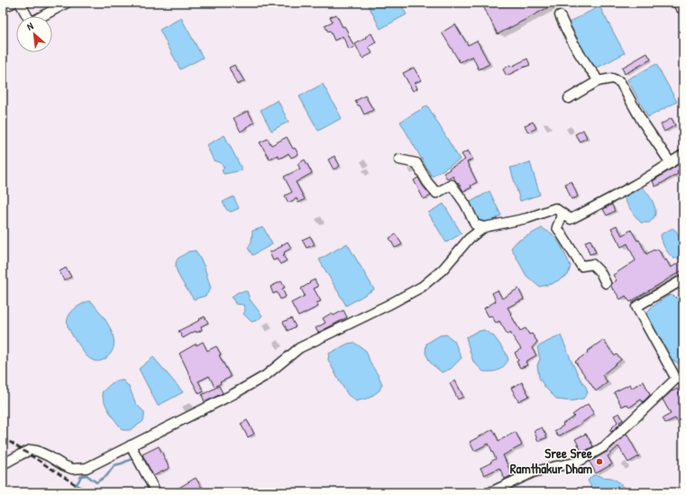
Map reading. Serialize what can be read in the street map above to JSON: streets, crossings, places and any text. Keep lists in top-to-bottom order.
{
  "places": ["Sree Sree Ramthakur Dham"],
  "north": "top left"
}
